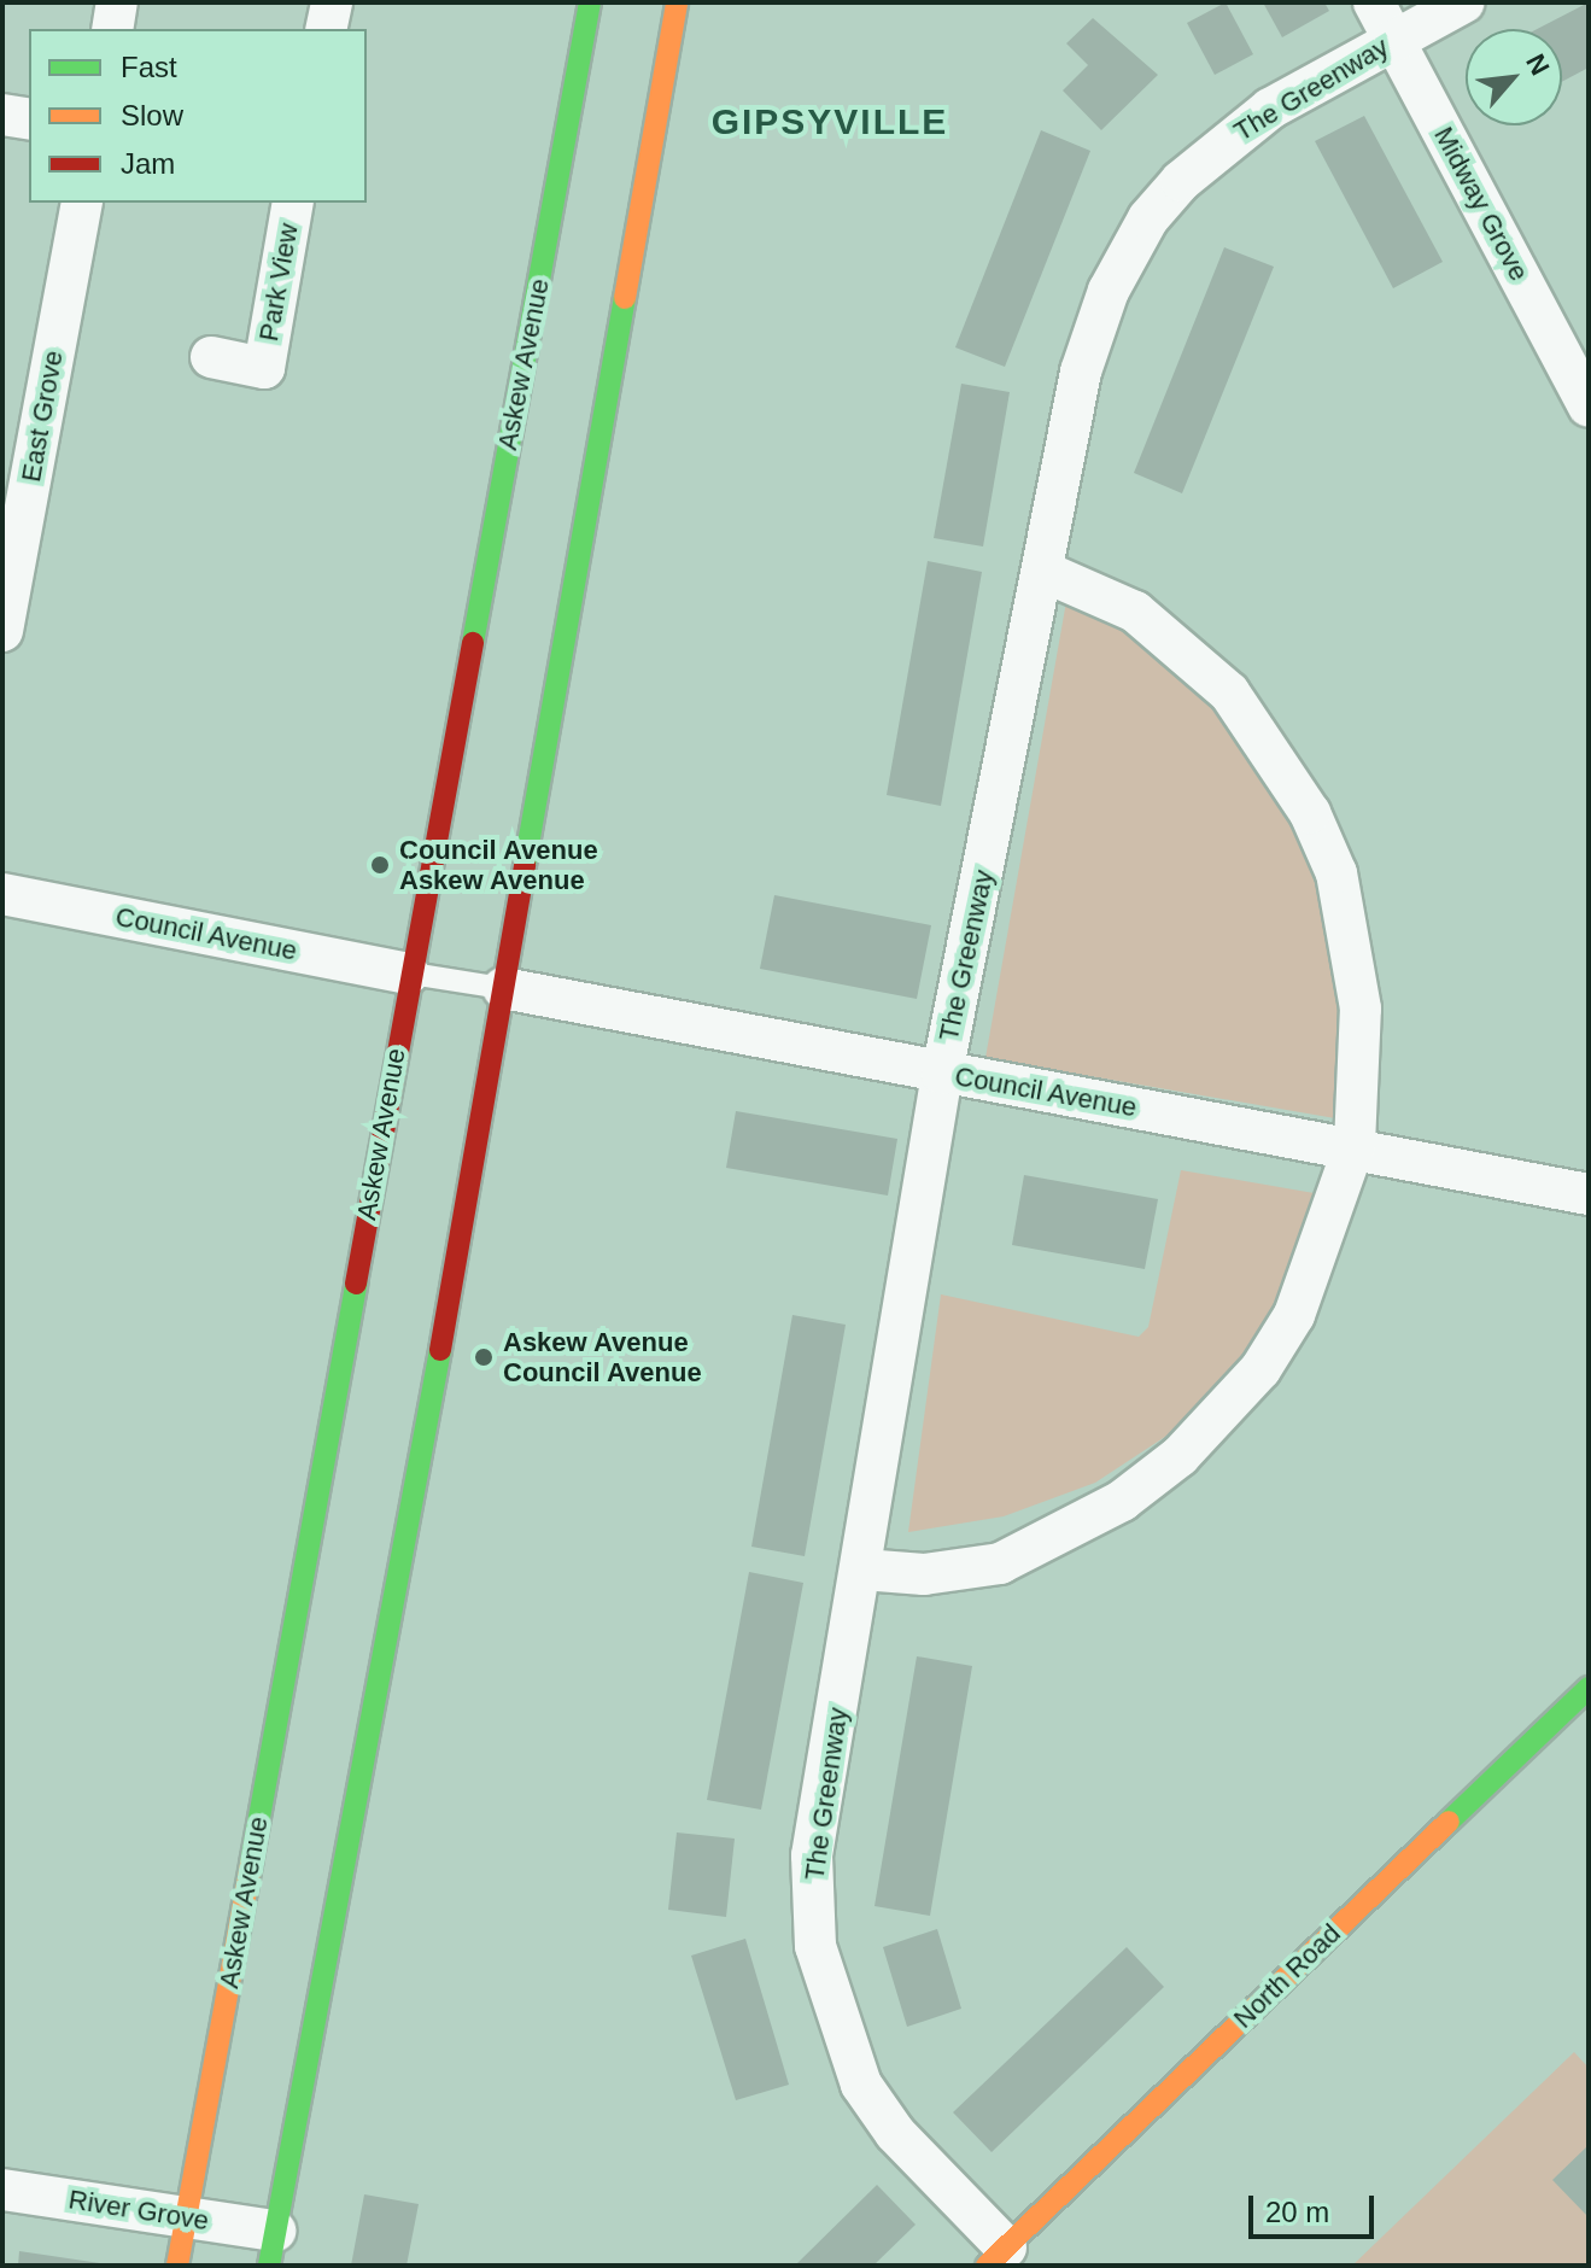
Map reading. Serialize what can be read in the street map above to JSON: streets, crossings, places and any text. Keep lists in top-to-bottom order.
{
  "streets": {
    "main road": ["Askew Avenue", "North Road"],
    "street": [
      "The Greenway",
      "Midway Grove",
      "Park View",
      "East Grove",
      "Council Avenue",
      "River Grove"
    ]
  },
  "crossings": [
    ["The Greenway", "Midway Grove"],
    ["The Greenway", "Council Avenue"],
    ["The Greenway", "North Road"],
    ["Askew Avenue", "Council Avenue"],
    ["Askew Avenue", "River Grove"]
  ],
  "districts": ["GIPSYVILLE"],
  "places": ["Council Avenue Askew Avenue", "Askew Avenue Council Avenue"],
  "legend": ["Fast", "Slow", "Jam"],
  "scale_bar": "20 m",
  "north": "top right"
}
